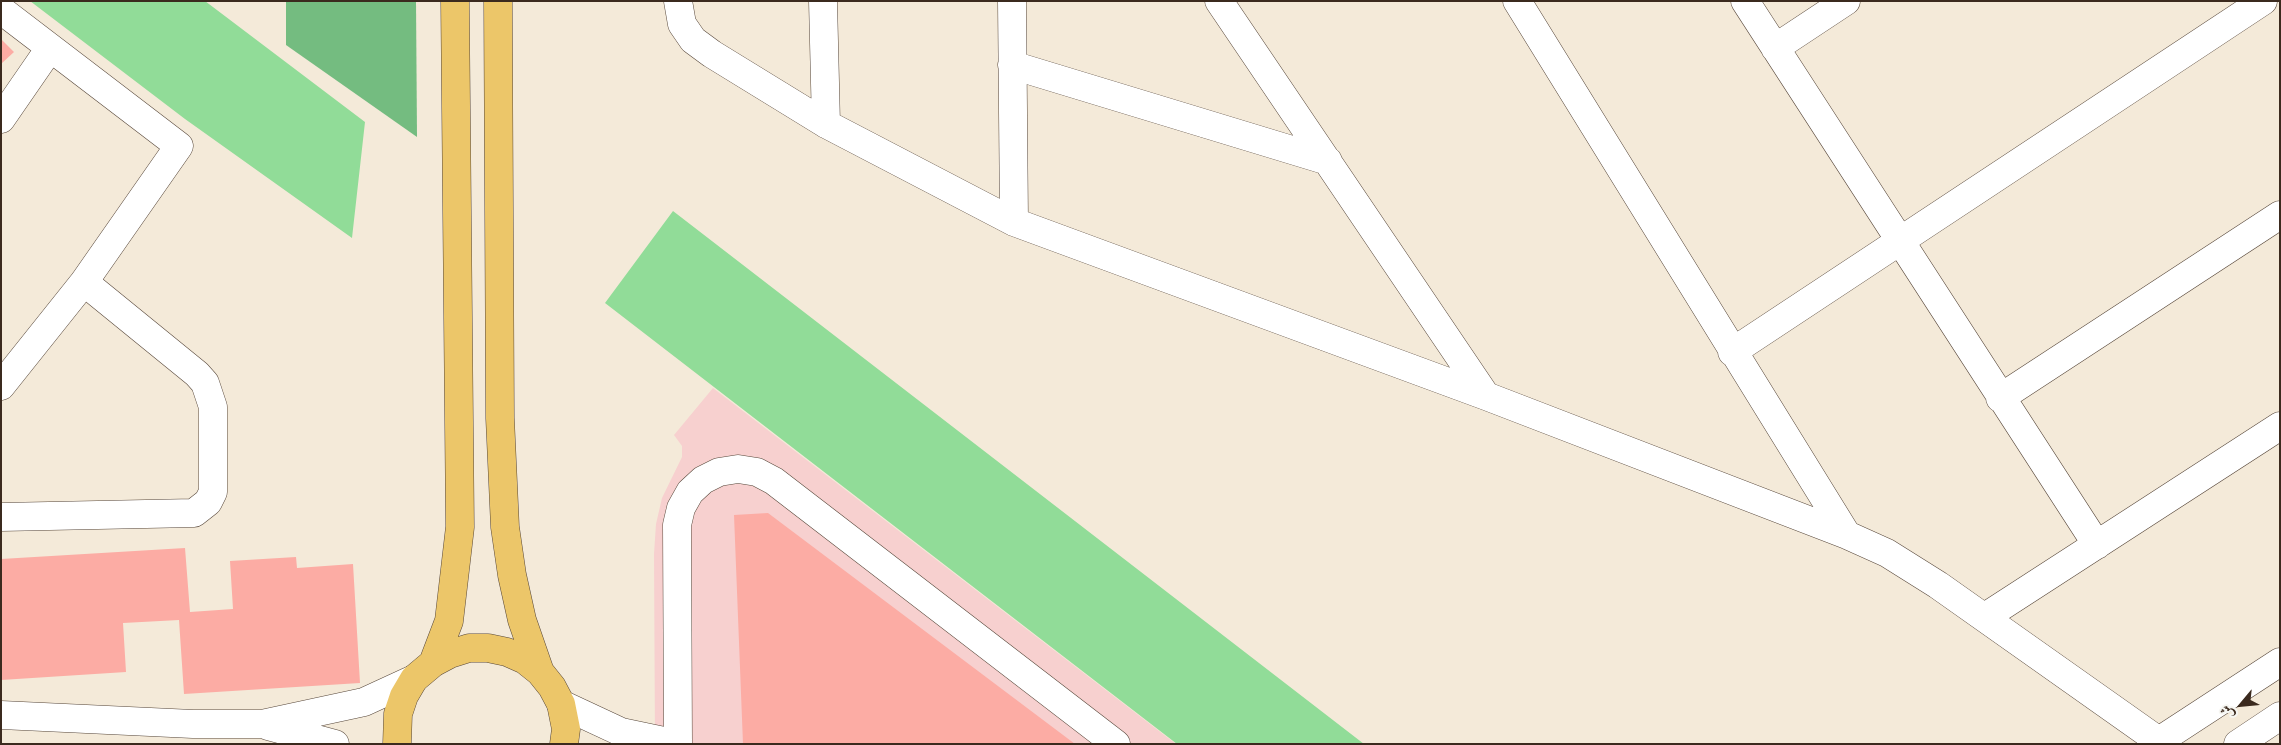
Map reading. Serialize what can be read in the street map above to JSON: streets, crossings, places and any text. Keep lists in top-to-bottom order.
{
  "north": "bottom left"
}
